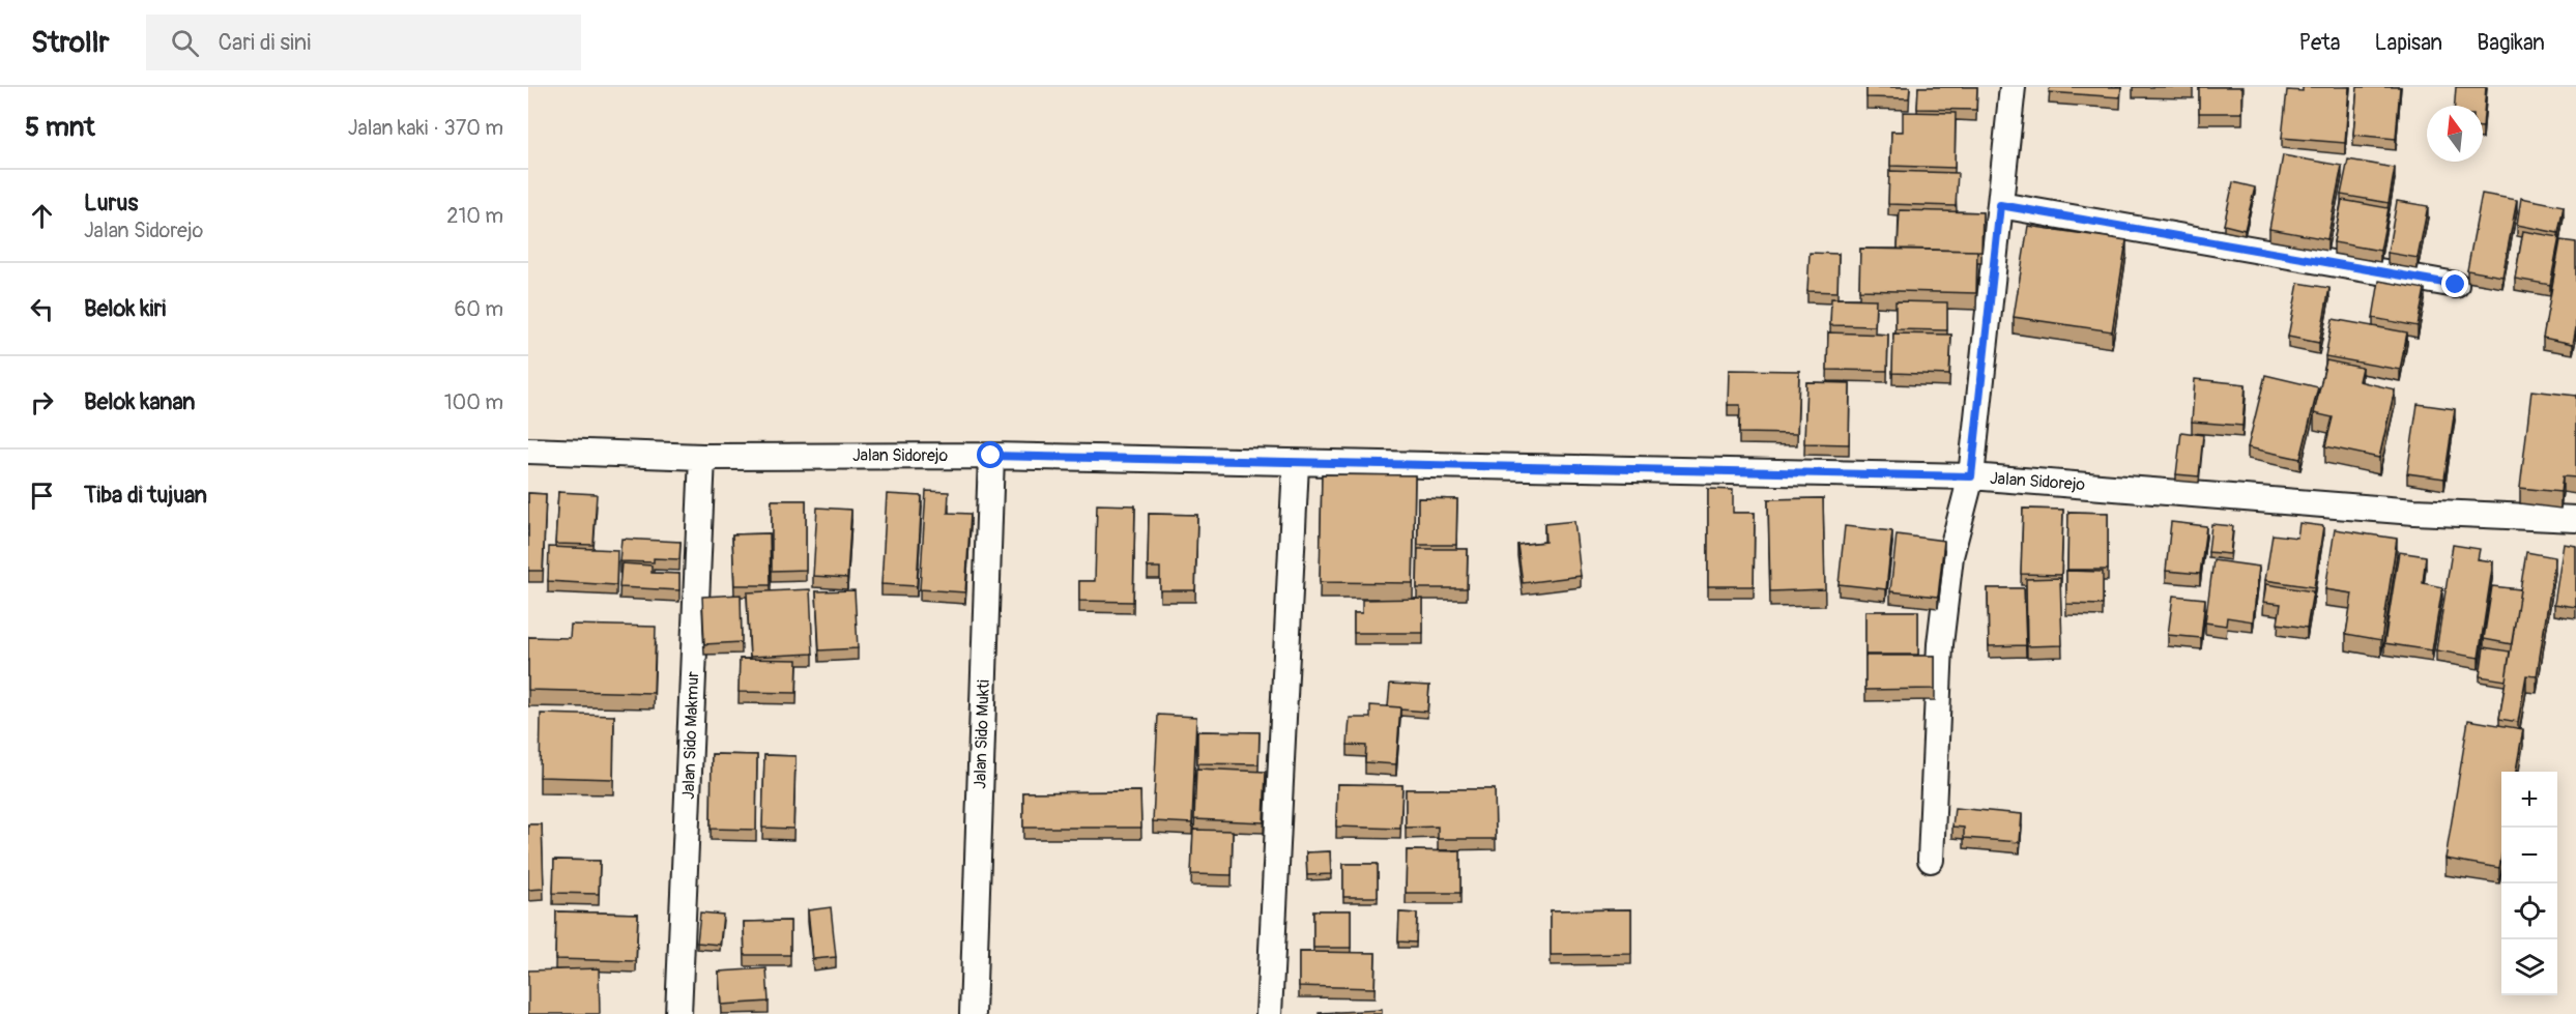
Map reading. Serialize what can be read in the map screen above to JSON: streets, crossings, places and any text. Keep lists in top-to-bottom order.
{
  "streets": {
    "street": ["Jalan Sidorejo", "Jalan Sido Mukti", "Jalan Sido Makmur"]
  },
  "crossings": [
    ["Jalan Sidorejo", "Jalan Sido Mukti"],
    ["Jalan Sidorejo", "Jalan Sido Makmur"]
  ],
  "north": "top",
  "page": {
    "header": "Strollr",
    "search": "Cari di sini",
    "nav": ["Peta", "Lapisan", "Bagikan"],
    "heading": ["5 mnt", "Jalan kaki · 370 m"],
    "list": [
      ["Lurus", "Jalan Sidorejo", "210 m"],
      ["Belok kiri", "60 m"],
      ["Belok kanan", "100 m"],
      "Tiba di tujuan"
    ],
    "map_buttons": ["+", "−"]
  }
}
